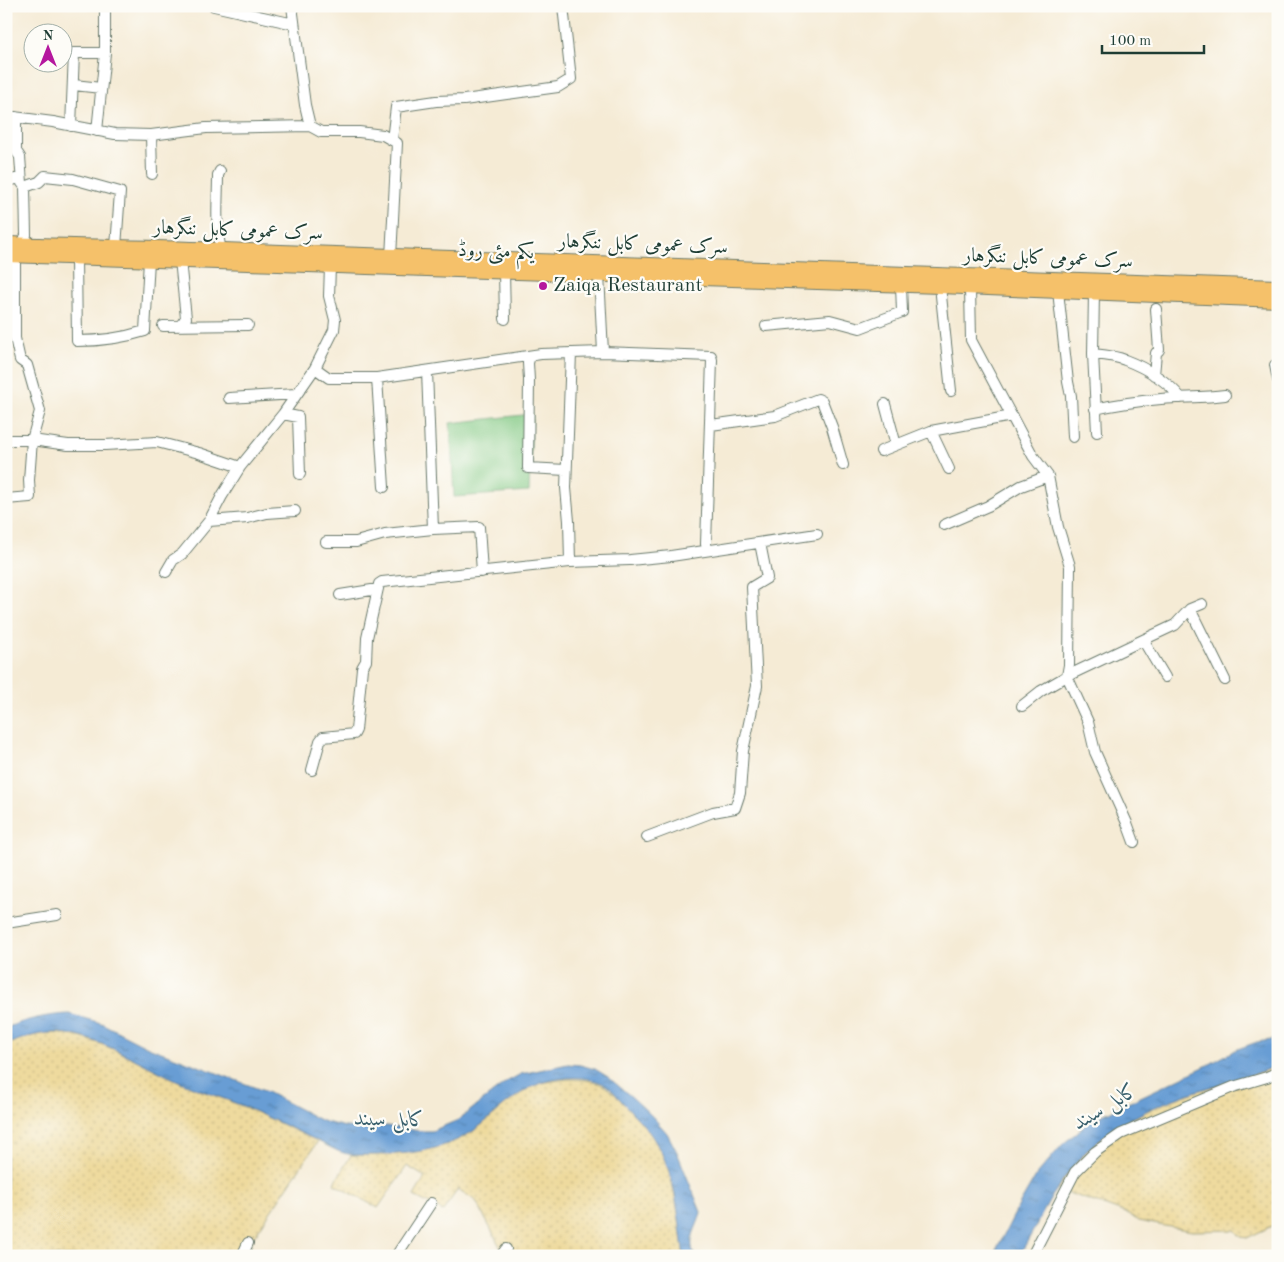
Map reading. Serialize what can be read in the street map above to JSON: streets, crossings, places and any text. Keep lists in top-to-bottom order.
{
  "streets": {
    "highway": ["سرک عمومی کابل ننگرهار", "یکم مئی روڈ"]
  },
  "crossings": [
    ["سرک عمومی کابل ننگرهار", "یکم مئی روڈ"]
  ],
  "water": ["کابل سيند"],
  "places": ["Zaiqa Restaurant"],
  "scale_bar": "100 m",
  "north": "top"
}
